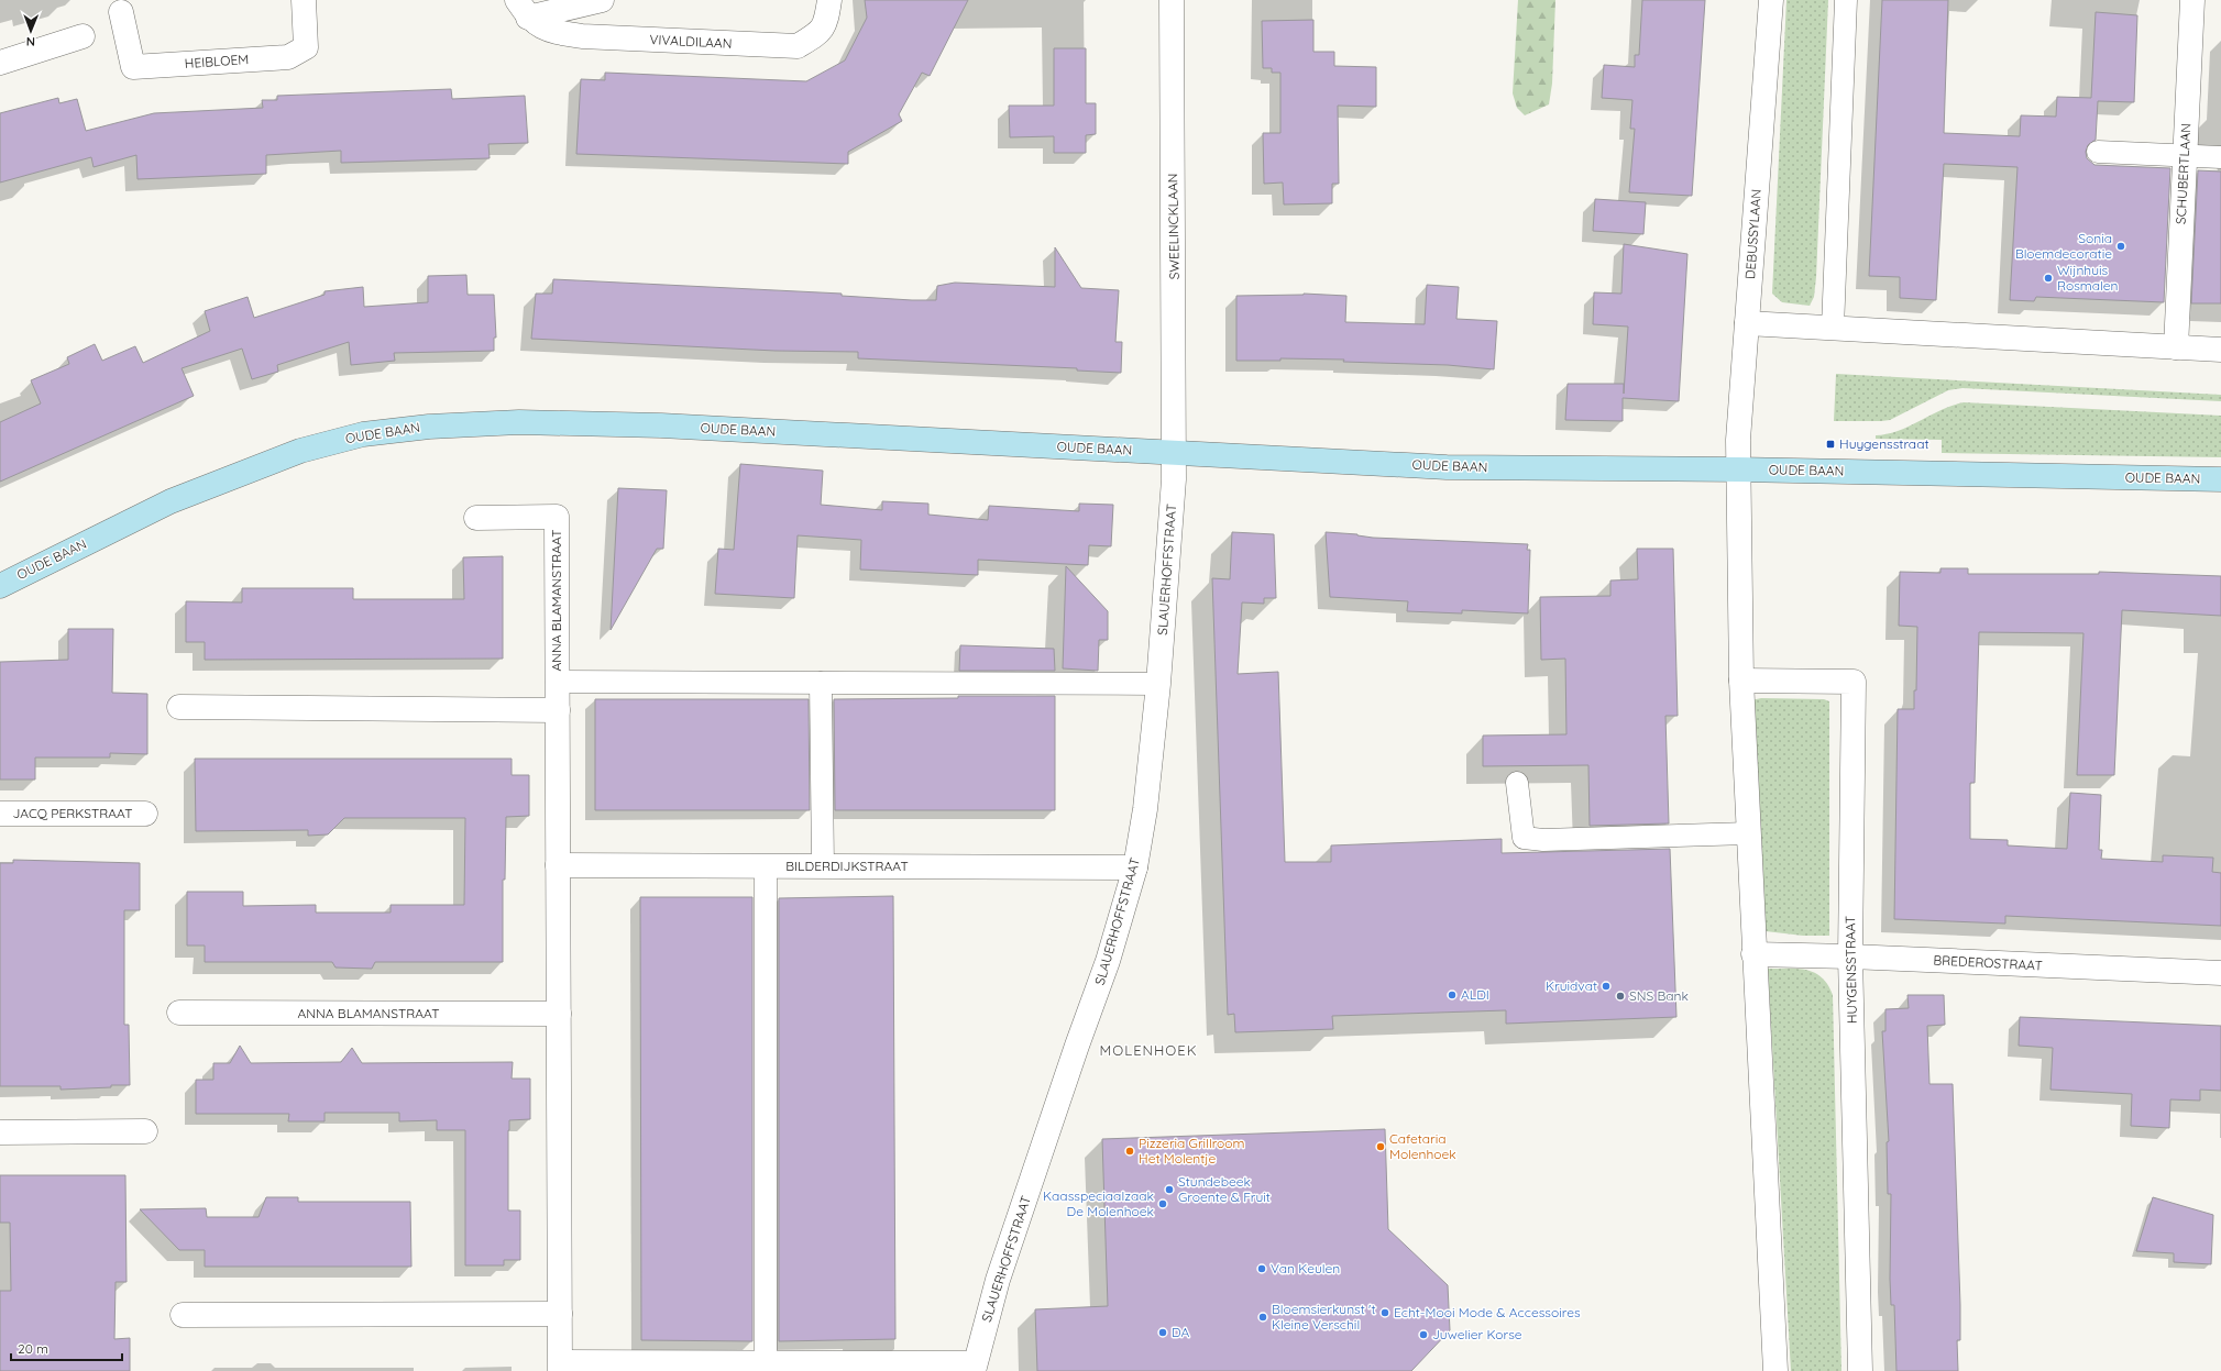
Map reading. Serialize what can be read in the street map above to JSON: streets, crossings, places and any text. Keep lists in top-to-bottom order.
{
  "streets": {
    "street": [
      "VIVALDILAAN",
      "HEIBLOEM",
      "SCHUBERTLAAN",
      "SWEELINCKLAAN",
      "DEBUSSYLAAN",
      "OUDE BAAN",
      "SLAUERHOFFSTRAAT",
      "ANNA BLAMANSTRAAT",
      "JACQ PERKSTRAAT",
      "BILDERDIJKSTRAAT",
      "BREDEROSTRAAT",
      "HUYGENSSTRAAT"
    ]
  },
  "crossings": [
    ["SWEELINCKLAAN", "OUDE BAAN"],
    ["SWEELINCKLAAN", "SLAUERHOFFSTRAAT"],
    ["DEBUSSYLAAN", "OUDE BAAN"],
    ["OUDE BAAN", "SLAUERHOFFSTRAAT"],
    ["SLAUERHOFFSTRAAT", "BILDERDIJKSTRAAT"],
    ["ANNA BLAMANSTRAAT", "BILDERDIJKSTRAAT"],
    ["BREDEROSTRAAT", "HUYGENSSTRAAT"]
  ],
  "districts": ["MOLENHOEK"],
  "places": {
    "other": [
      "Sonia Bloemdecoratie",
      "Wijnhuis Rosmalen",
      "Kruidvat",
      "ALDI",
      "SNS Bank",
      "Cafetaria Molenhoek",
      "Pizzeria Grillroom Het Molentje",
      "Stundebeek Groente & Fruit",
      "Kaasspeciaalzaak De Molenhoek",
      "Van Keulen",
      "Echt-Mooi Mode & Accessoires",
      "Bloemsierkunst 't Kleine Verschil",
      "DA",
      "Juwelier Korse"
    ],
    "transit": ["Huygensstraat"]
  },
  "scale_bar": "20 m",
  "north": "bottom"
}
